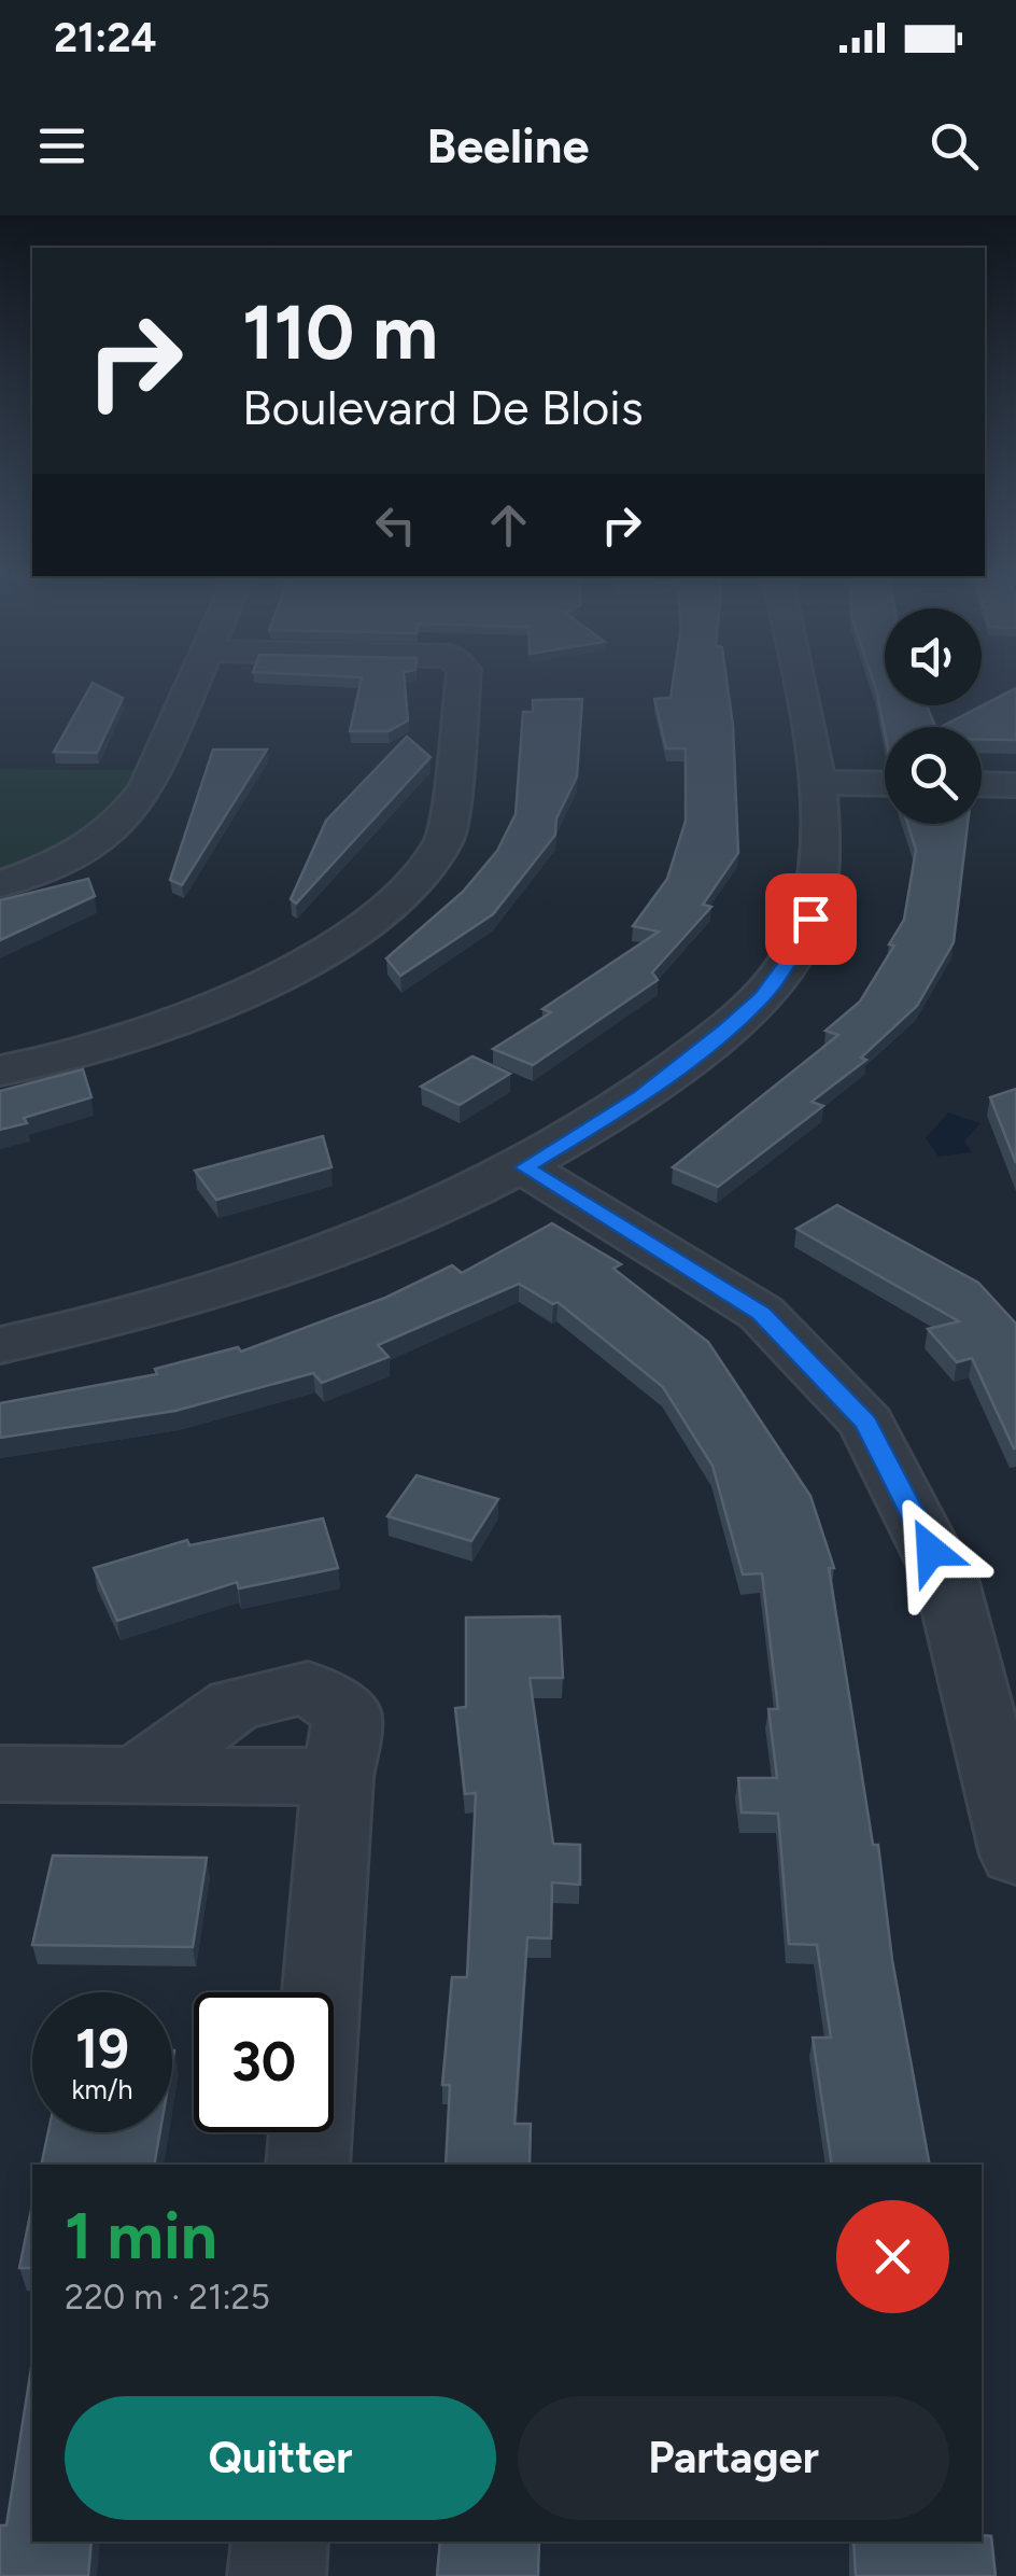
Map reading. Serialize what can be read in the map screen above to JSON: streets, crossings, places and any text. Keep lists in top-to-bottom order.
{
  "page": {
    "status": "21:24",
    "header": "Beeline",
    "turn": ["110 m", "Boulevard De Blois"],
    "speed": "19 km/h",
    "limit": "30",
    "heading": ["1 min", "220 m · 21:25"],
    "buttons": ["Quitter", "Partager"]
  }
}
